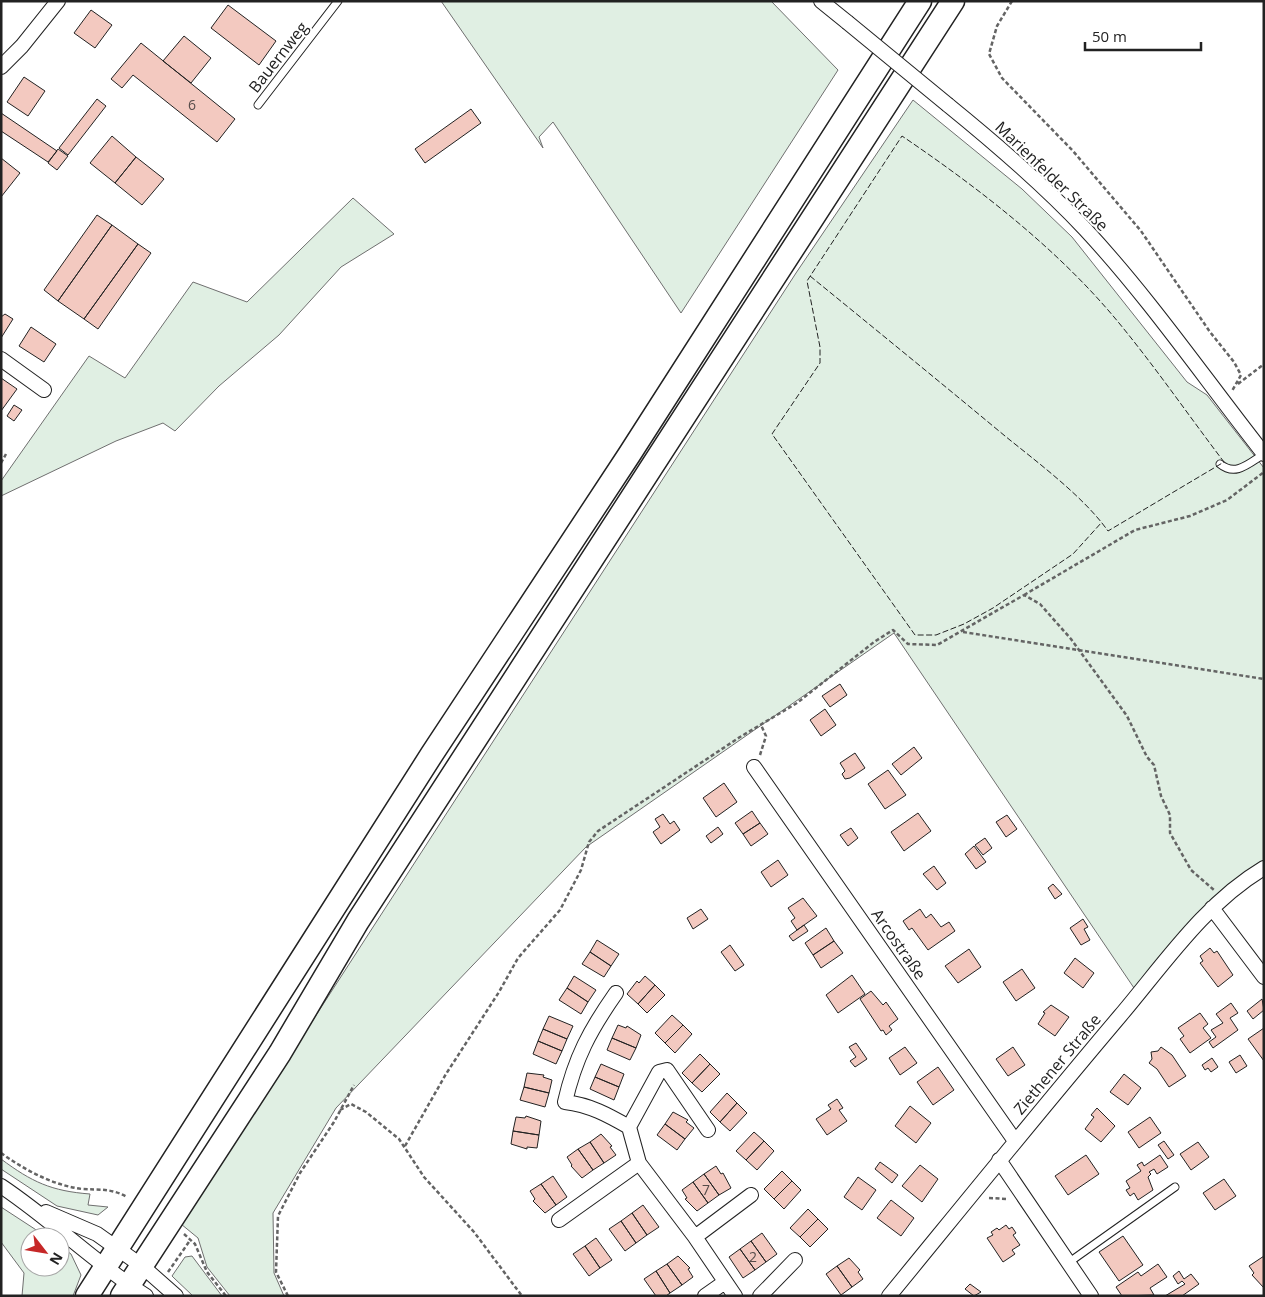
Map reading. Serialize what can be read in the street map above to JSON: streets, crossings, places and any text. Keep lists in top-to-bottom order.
{
  "streets": {
    "street": ["Marienfelder Straße", "Arcostraße", "Ziethener Straße"],
    "lane": ["Bauernweg"]
  },
  "crossings": [
    ["Arcostraße", "Ziethener Straße"]
  ],
  "house_numbers": ["6", "7", "2"],
  "scale_bar": "50 m",
  "north": "bottom right"
}
